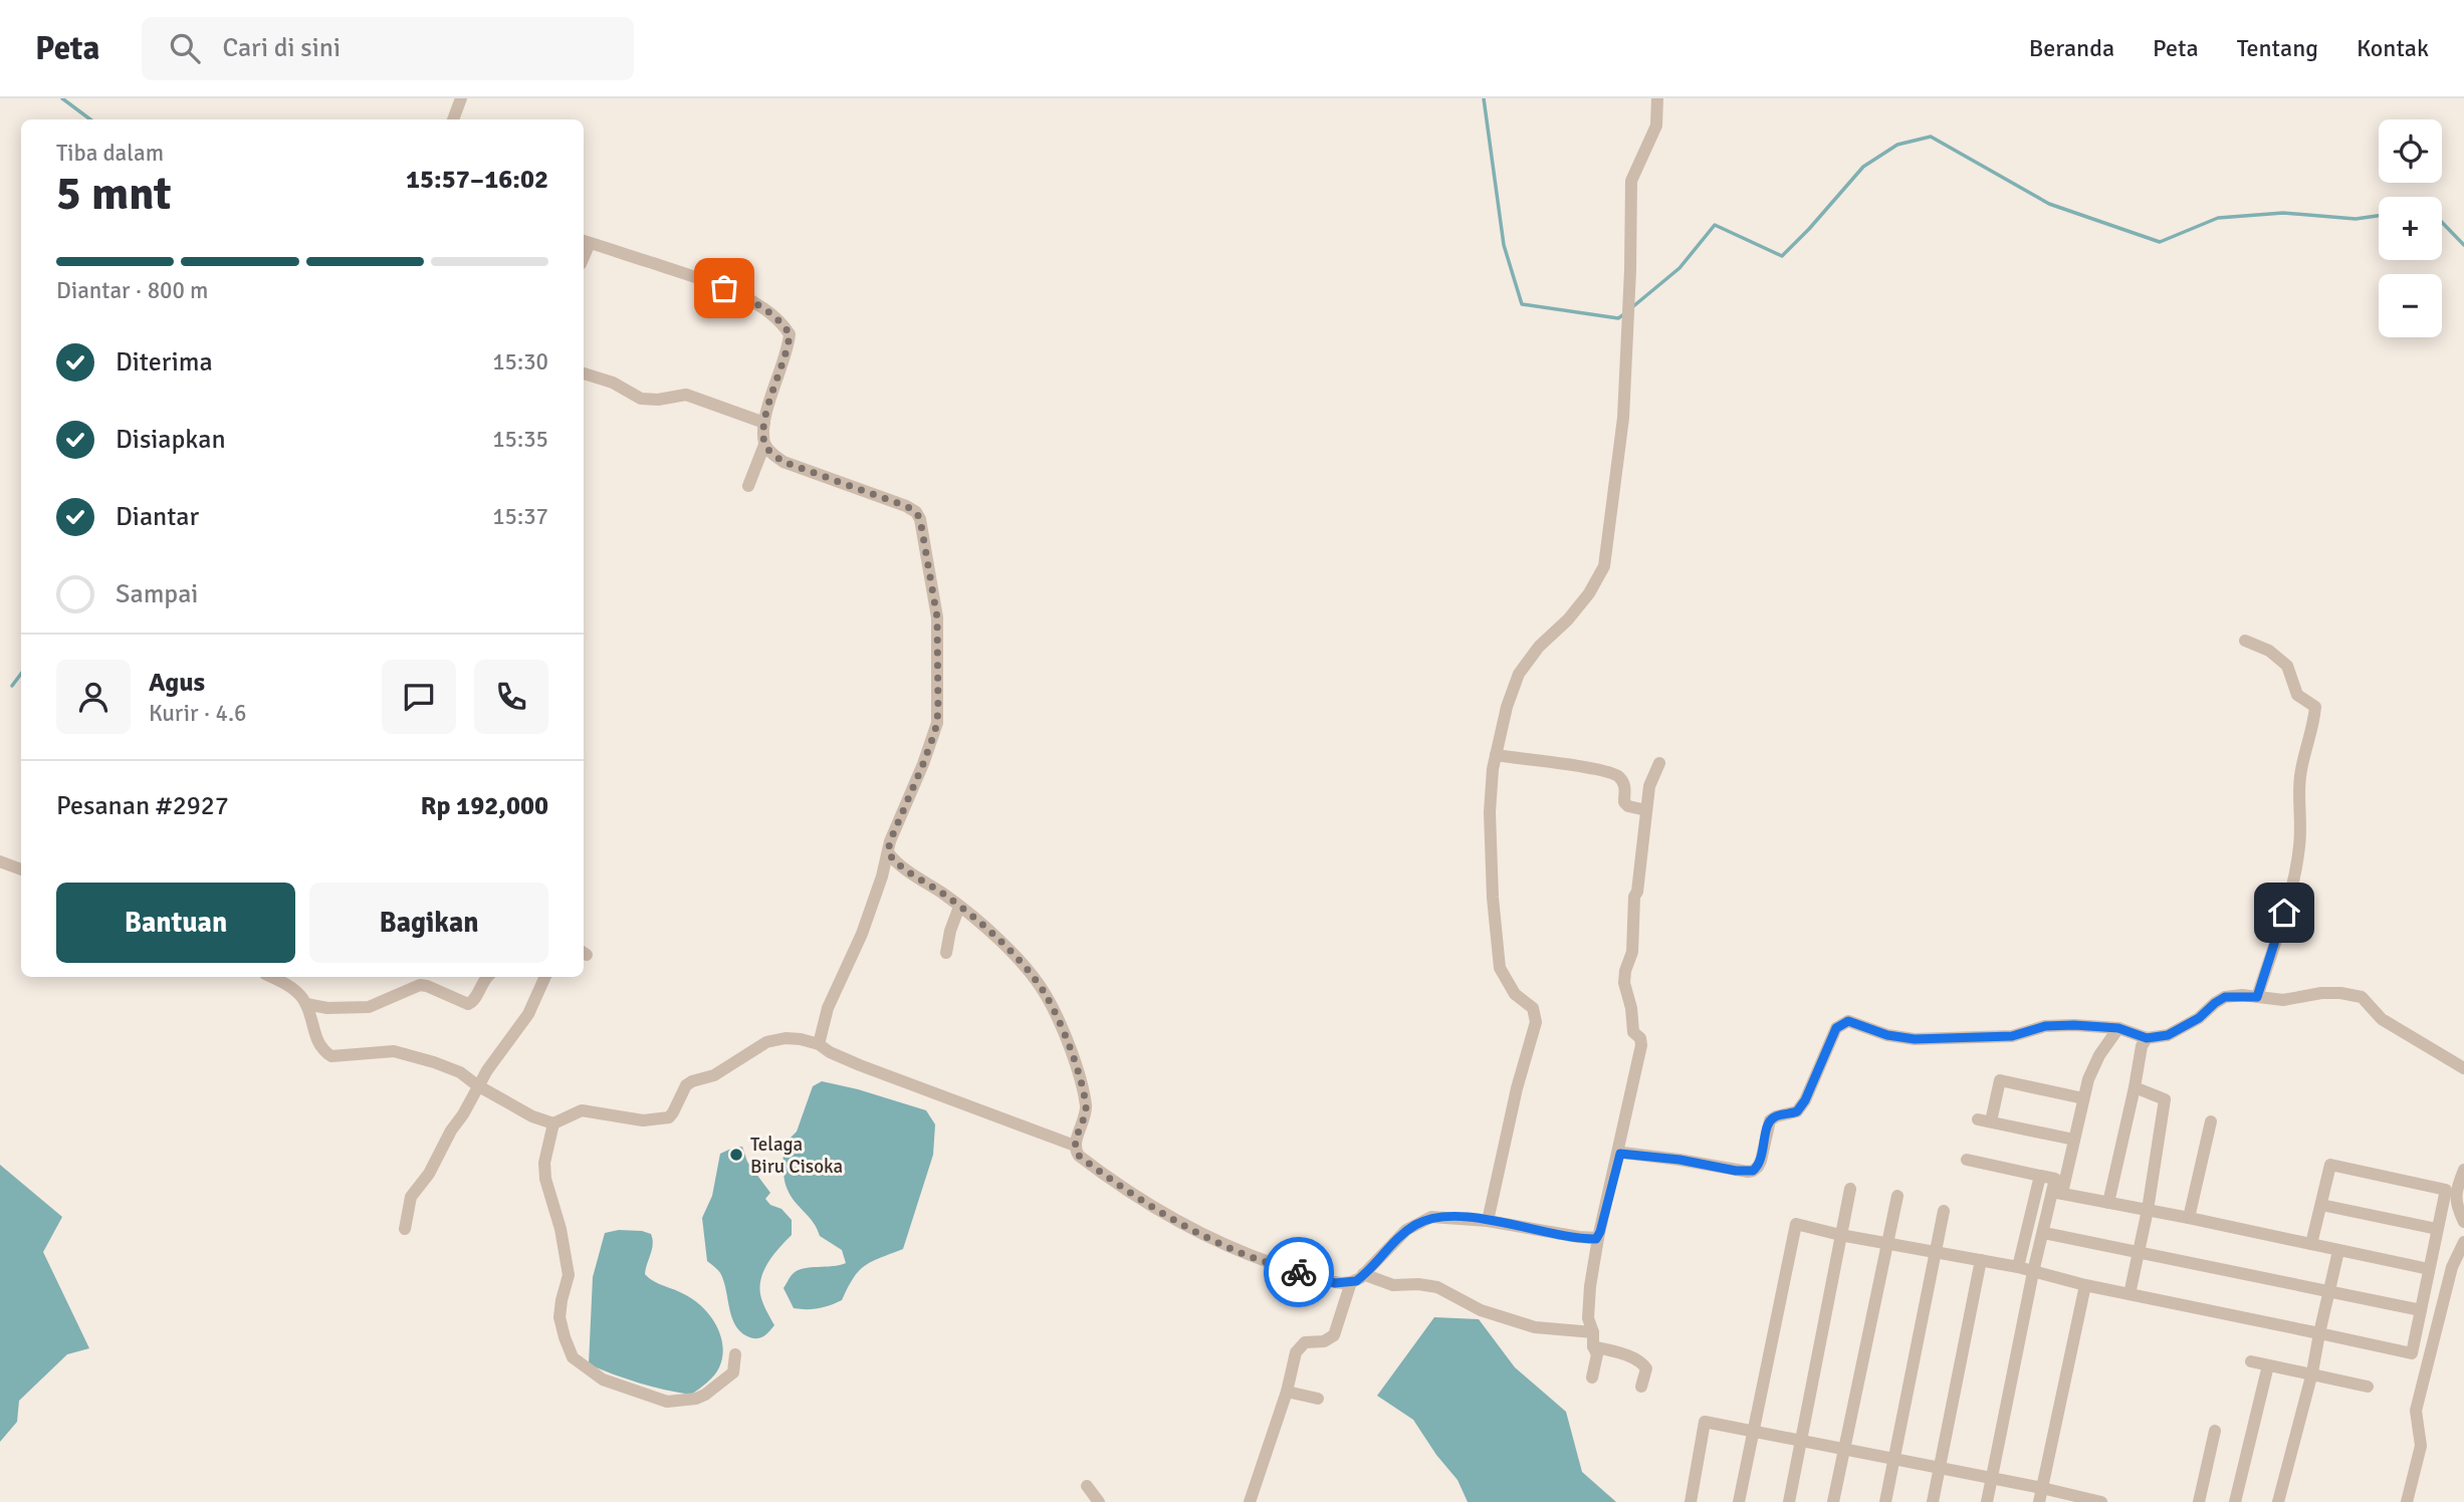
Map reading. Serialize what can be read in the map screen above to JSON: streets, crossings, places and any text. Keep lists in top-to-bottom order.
{
  "places": ["Telaga Biru Cisoka"],
  "page": {
    "header": "Peta",
    "search": "Cari di sini",
    "nav": [
      "Beranda",
      "Peta",
      "Tentang",
      "Kontak"
    ],
    "map_buttons": ["+", "−"],
    "heading": ["5 mnt", "Tiba dalam", "15:57–16:02"],
    "panel": [
      "Agus",
      "Kurir · 4.6",
      "Pesanan #2927",
      "Rp 192,000"
    ],
    "bar": "Diantar · 800 m",
    "list": [
      ["Diterima", "15:30"],
      ["Disiapkan", "15:35"],
      ["Diantar", "15:37"],
      "Sampai"
    ],
    "buttons": ["Bantuan", "Bagikan"]
  }
}
